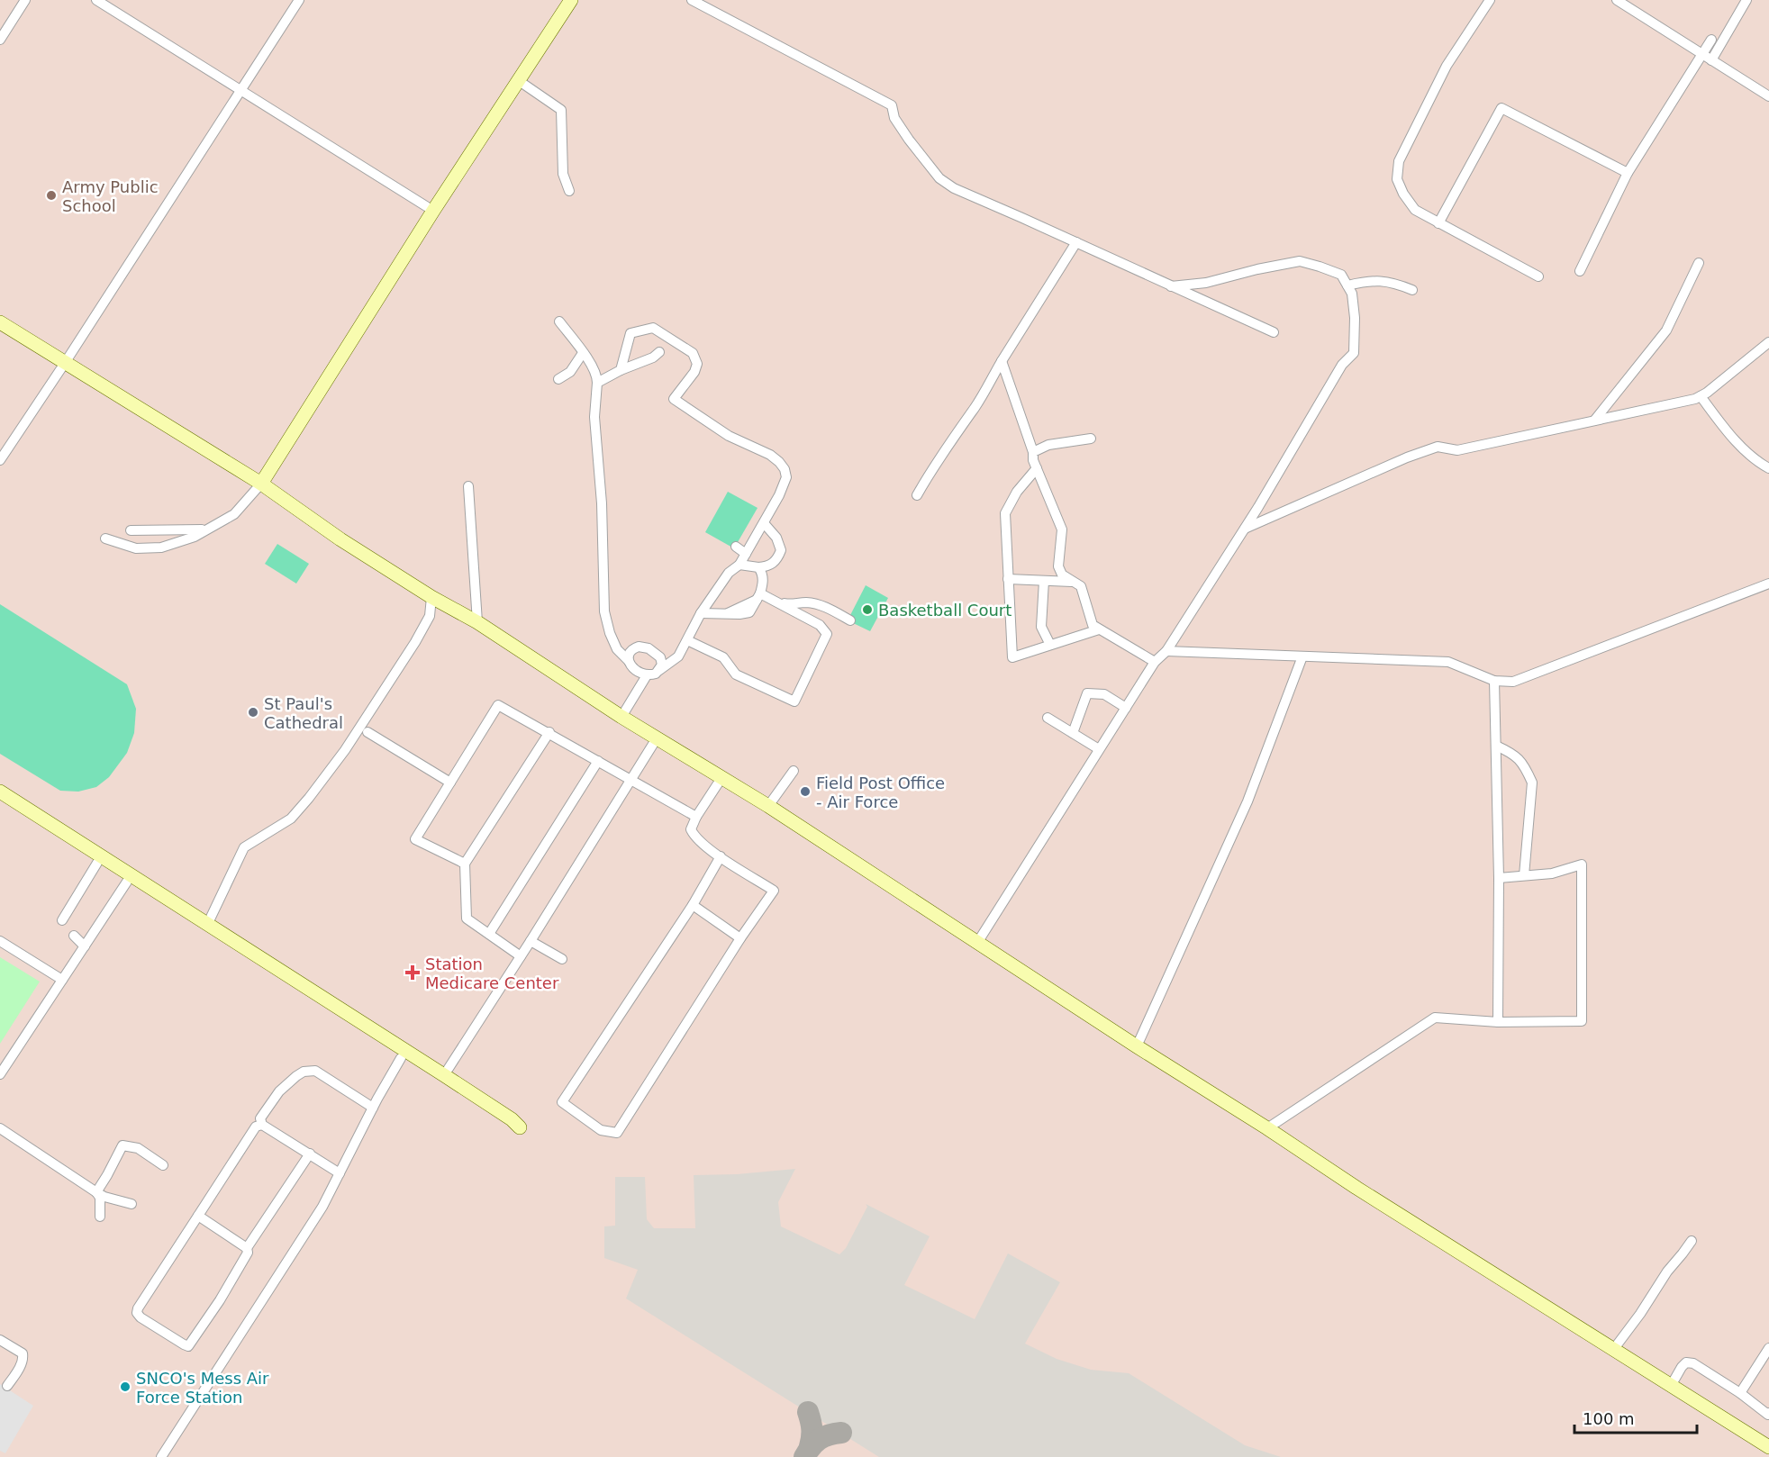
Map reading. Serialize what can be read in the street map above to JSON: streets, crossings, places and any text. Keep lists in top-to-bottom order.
{
  "places": {
    "other": [
      "Army Public School",
      "Basketball Court",
      "St Paul's Cathedral",
      "Field Post Office - Air Force",
      "SNCO's Mess Air Force Station"
    ],
    "health": ["Station Medicare Center"]
  },
  "scale_bar": "100 m"
}
